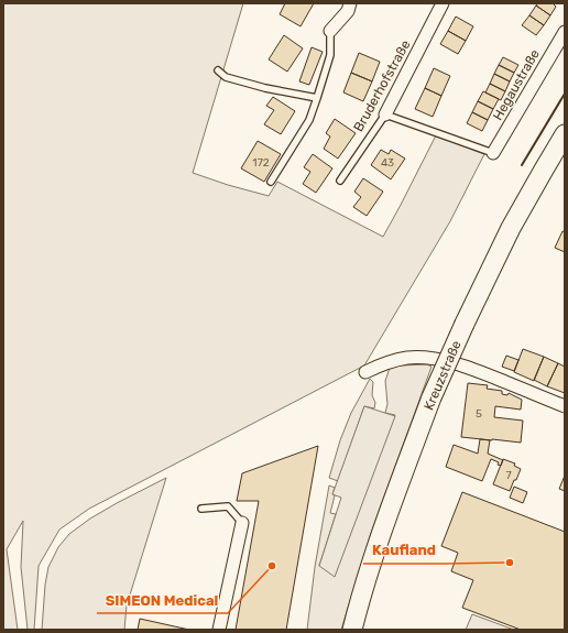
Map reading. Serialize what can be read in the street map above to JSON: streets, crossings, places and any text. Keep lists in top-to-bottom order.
{
  "streets": {
    "main road": ["Kreuzstraße"],
    "street": ["Hegaustraße", "Bruderhofstraße"]
  },
  "places": ["Kaufland", "SIMEON Medical"],
  "house_numbers": [
    "172",
    "43",
    "5",
    "7"
  ]
}
